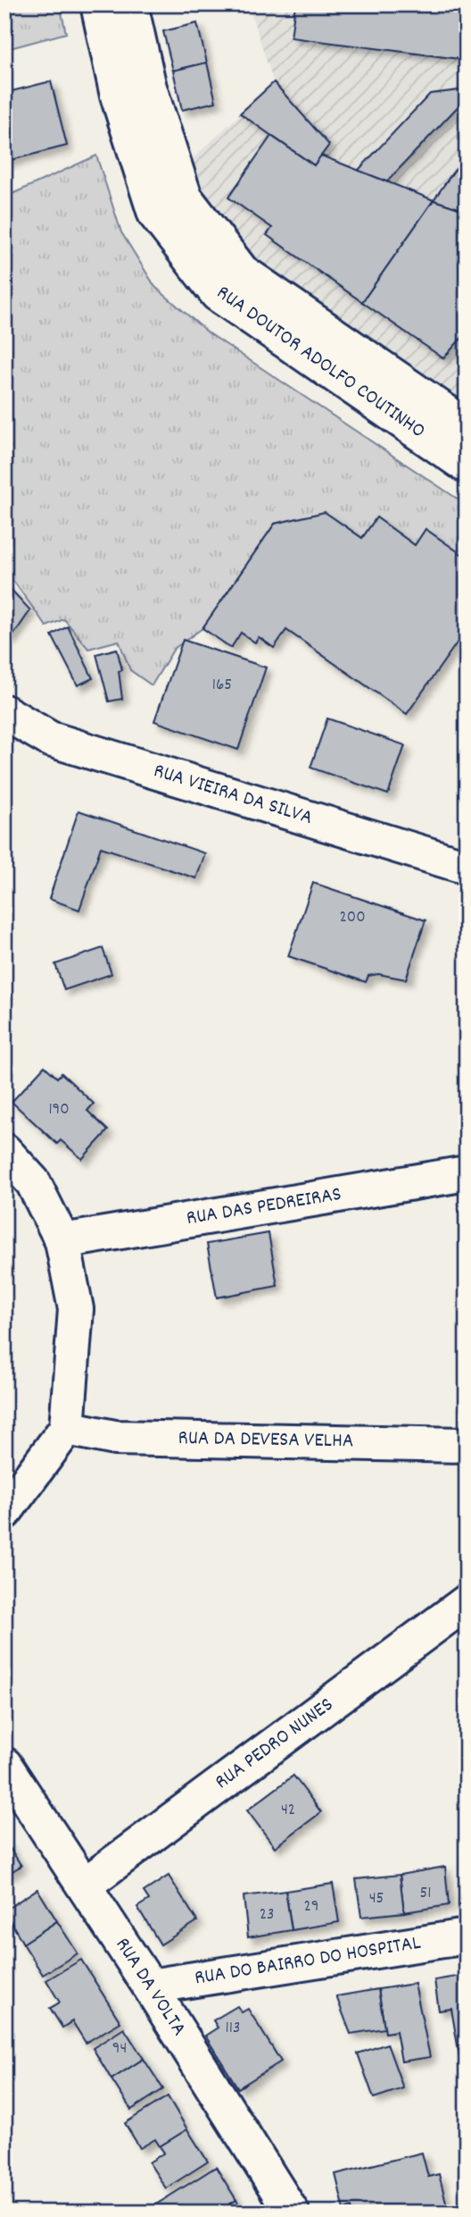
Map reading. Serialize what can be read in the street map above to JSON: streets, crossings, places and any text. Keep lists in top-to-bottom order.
{
  "streets": {
    "street": [
      "RUA DOUTOR ADOLFO COUTINHO",
      "RUA VIEIRA DA SILVA",
      "RUA DAS PEDREIRAS",
      "RUA DA DEVESA VELHA",
      "RUA PEDRO NUNES",
      "RUA DO BAIRRO DO HOSPITAL",
      "RUA DA VOLTA"
    ]
  },
  "crossings": [
    ["RUA PEDRO NUNES", "RUA DA VOLTA"],
    ["RUA DO BAIRRO DO HOSPITAL", "RUA DA VOLTA"]
  ],
  "house_numbers": [
    "165",
    "200",
    "190",
    "42",
    "51",
    "45",
    "29",
    "23",
    "113",
    "94"
  ]
}
